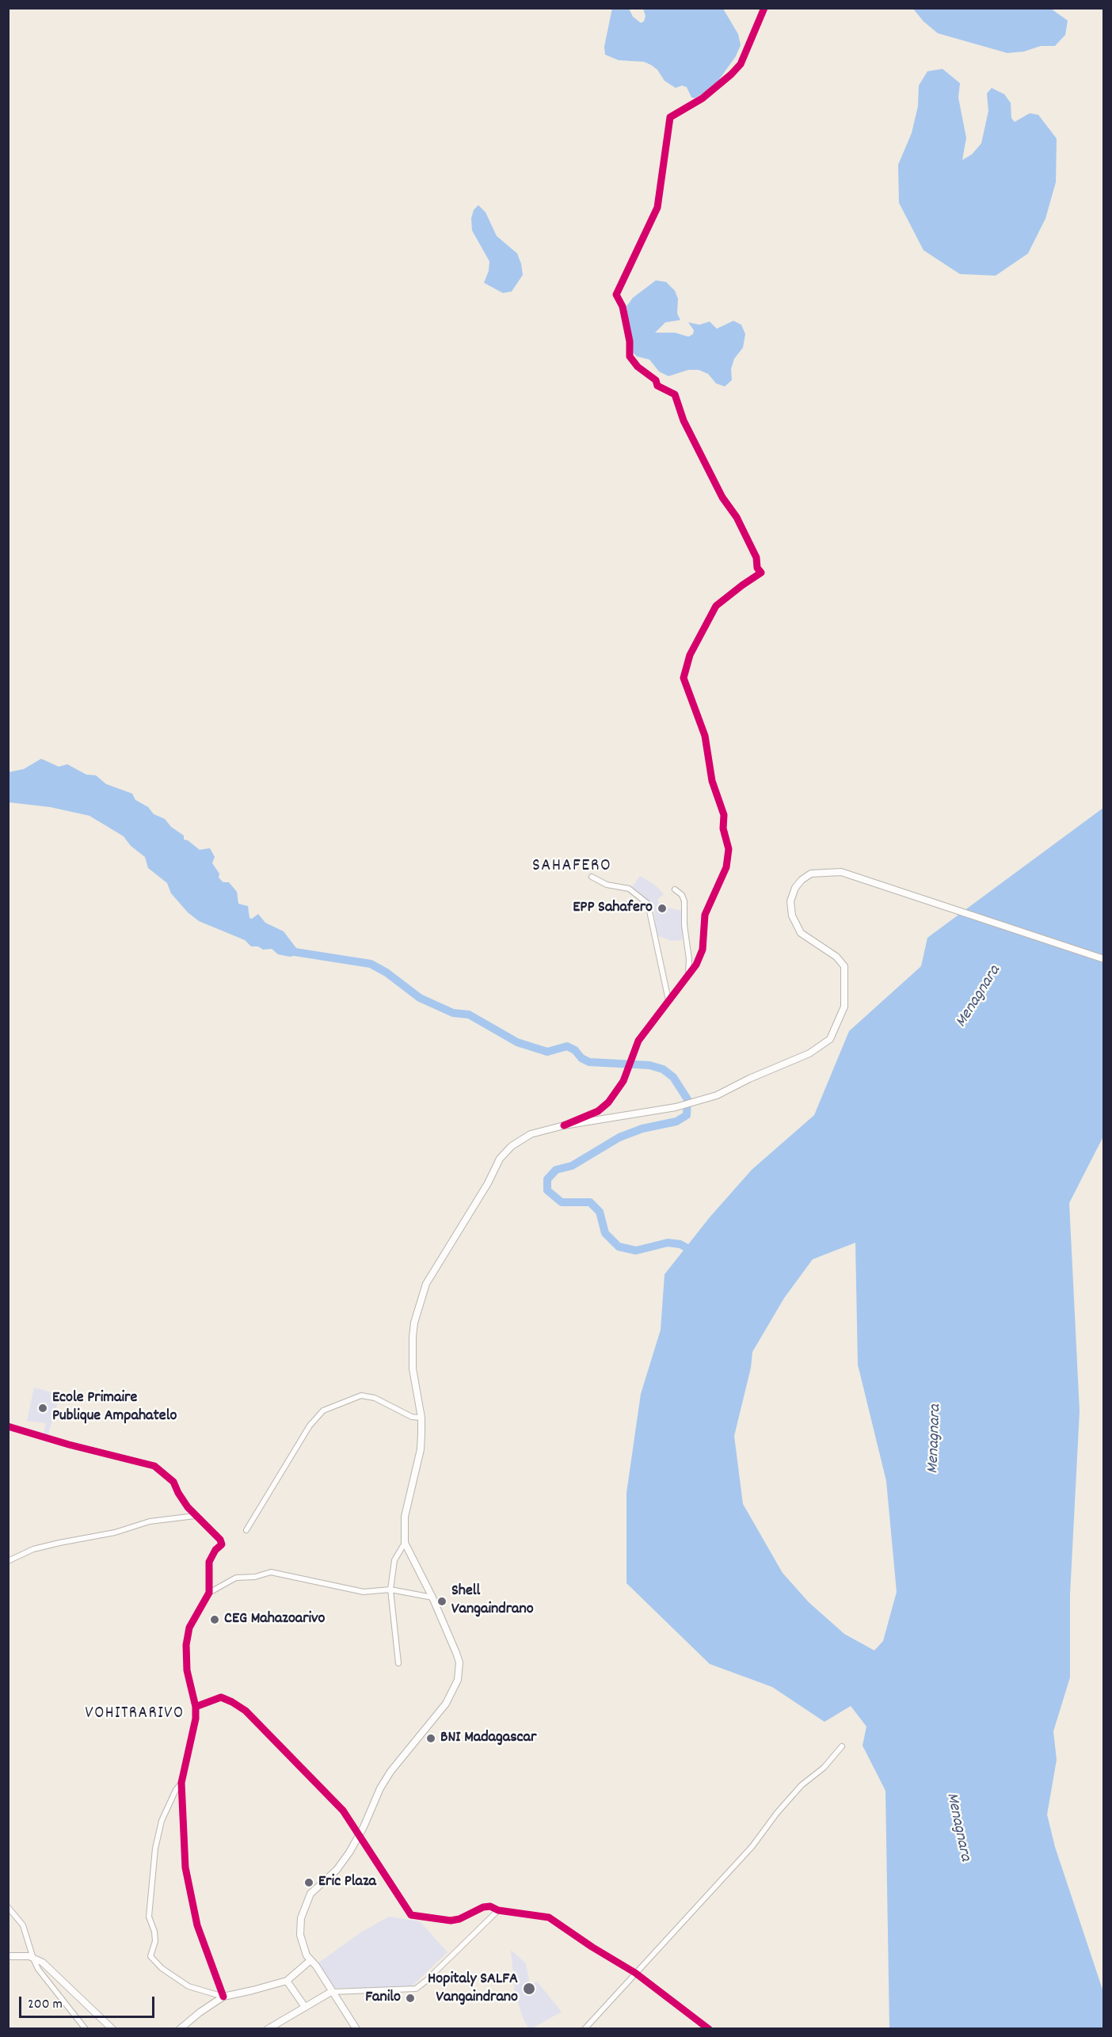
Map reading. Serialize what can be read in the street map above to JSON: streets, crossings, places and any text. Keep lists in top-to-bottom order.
{
  "districts": ["SAHAFERO", "VOHITRARIVO"],
  "water": ["Menagnara"],
  "places": [
    "EPP Sahafero",
    "Ecole Primaire Publique Ampahatelo",
    "Shell Vangaindrano",
    "CEG Mahazoarivo",
    "BNI Madagascar",
    "Eric Plaza",
    "Hopitaly SALFA Vangaindrano",
    "Fanilo"
  ],
  "scale_bar": "200 m"
}
